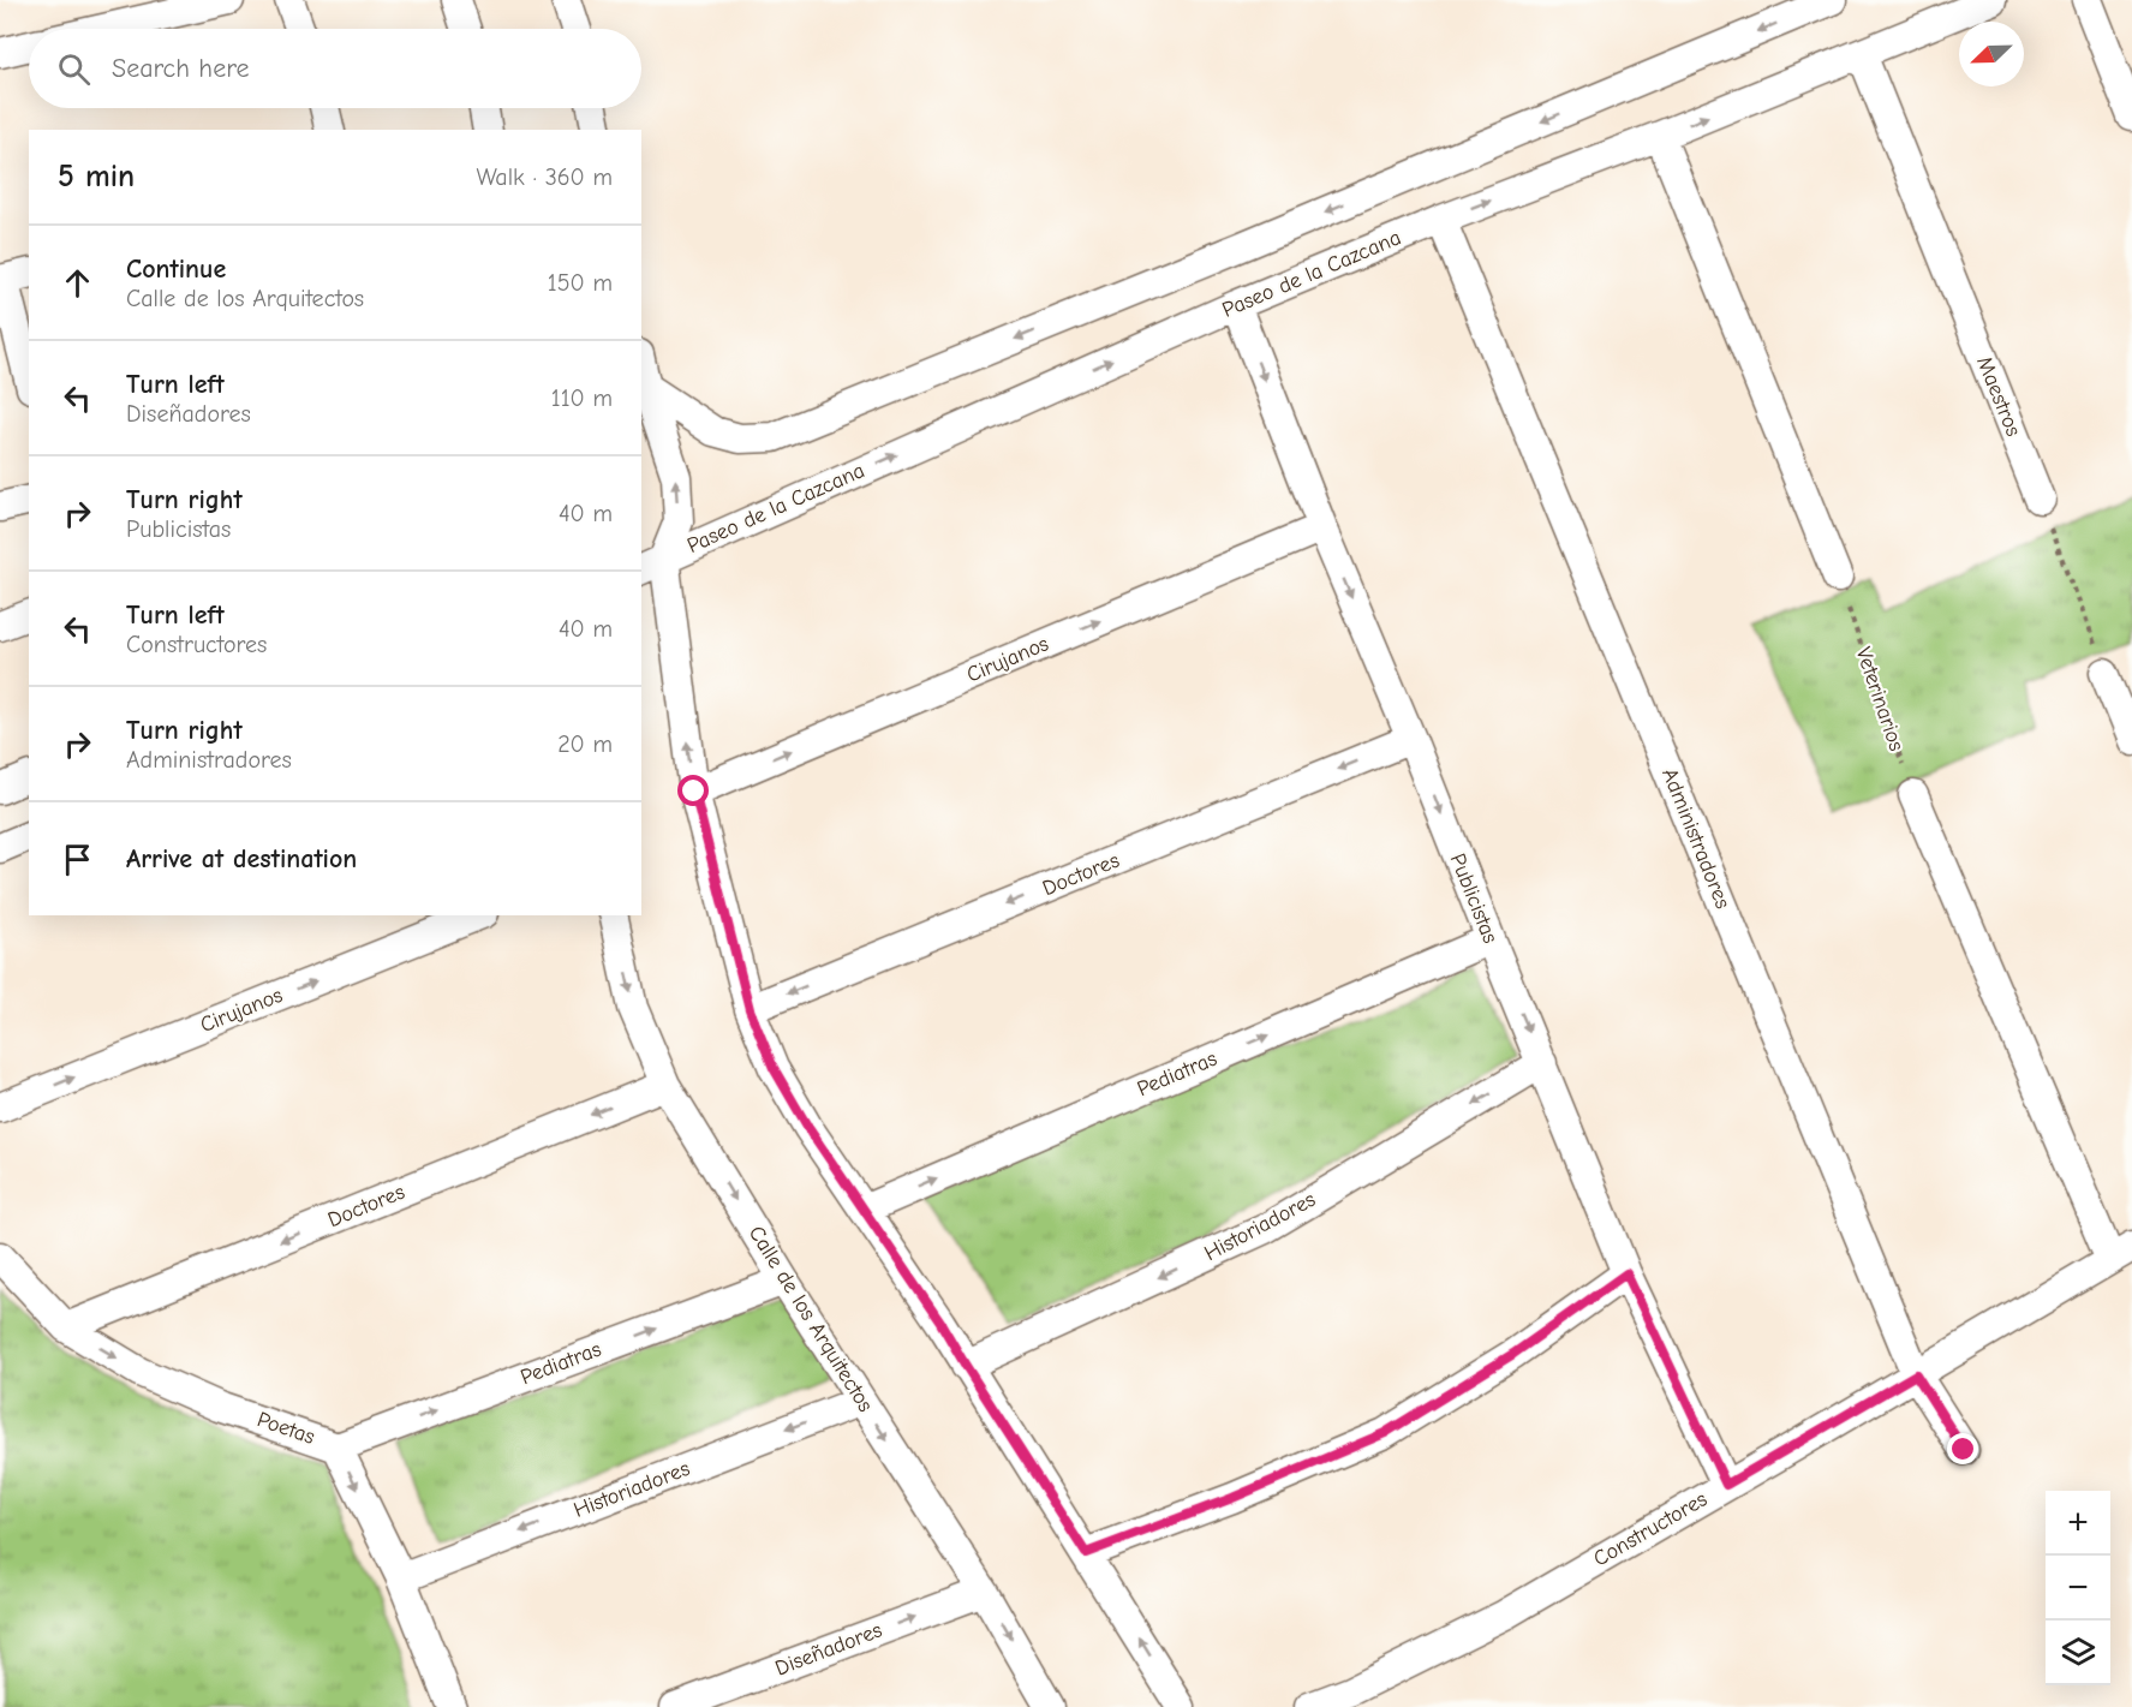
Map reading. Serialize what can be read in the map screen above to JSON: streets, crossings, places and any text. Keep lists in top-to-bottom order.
{
  "streets": {
    "street": [
      "Paseo de la Cazcana",
      "Maestros",
      "Cirujanos",
      "Administradores",
      "Doctores",
      "Publicistas",
      "Pediatras",
      "Historiadores",
      "Calle de los Arquitectos",
      "Poetas",
      "Constructores",
      "Diseñadores"
    ],
    "path": ["Veterinarios"]
  },
  "crossings": [
    ["Paseo de la Cazcana", "Maestros"],
    ["Paseo de la Cazcana", "Administradores"],
    ["Paseo de la Cazcana", "Publicistas"],
    ["Cirujanos", "Publicistas"],
    ["Administradores", "Constructores"],
    ["Doctores", "Publicistas"],
    ["Doctores", "Calle de los Arquitectos"],
    ["Doctores", "Poetas"],
    ["Publicistas", "Pediatras"],
    ["Publicistas", "Historiadores"],
    ["Publicistas", "Constructores"],
    ["Pediatras", "Calle de los Arquitectos"],
    ["Pediatras", "Poetas"],
    ["Historiadores", "Calle de los Arquitectos"],
    ["Historiadores", "Poetas"],
    ["Calle de los Arquitectos", "Diseñadores"]
  ],
  "one_way": [
    "Cirujanos",
    "Doctores",
    "Publicistas",
    "Pediatras",
    "Poetas",
    "Diseñadores"
  ],
  "north": "bottom left",
  "page": {
    "search": "Search here",
    "heading": ["5 min", "Walk · 360 m"],
    "list": [
      ["Continue", "Calle de los Arquitectos", "150 m"],
      ["Turn left", "Diseñadores", "110 m"],
      ["Turn right", "Publicistas", "40 m"],
      ["Turn left", "Constructores", "40 m"],
      ["Turn right", "Administradores", "20 m"],
      "Arrive at destination"
    ],
    "map_buttons": ["+", "−"]
  }
}
